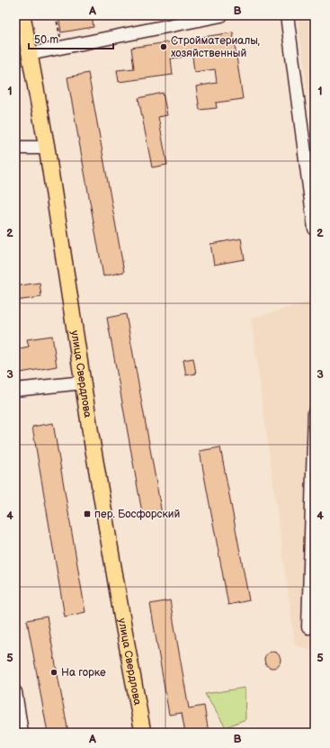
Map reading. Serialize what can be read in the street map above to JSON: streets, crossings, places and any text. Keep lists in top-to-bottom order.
{
  "streets": {
    "main road": ["улица Свердлова"]
  },
  "places": {
    "other": ["Стройматериалы, хозяйственный", "На горке"],
    "transit": ["пер. Босфорский"]
  },
  "scale_bar": "50 m",
  "grid": {
    "columns": ["A", "B"],
    "rows": [
      "1",
      "2",
      "3",
      "4",
      "5"
    ]
  }
}
